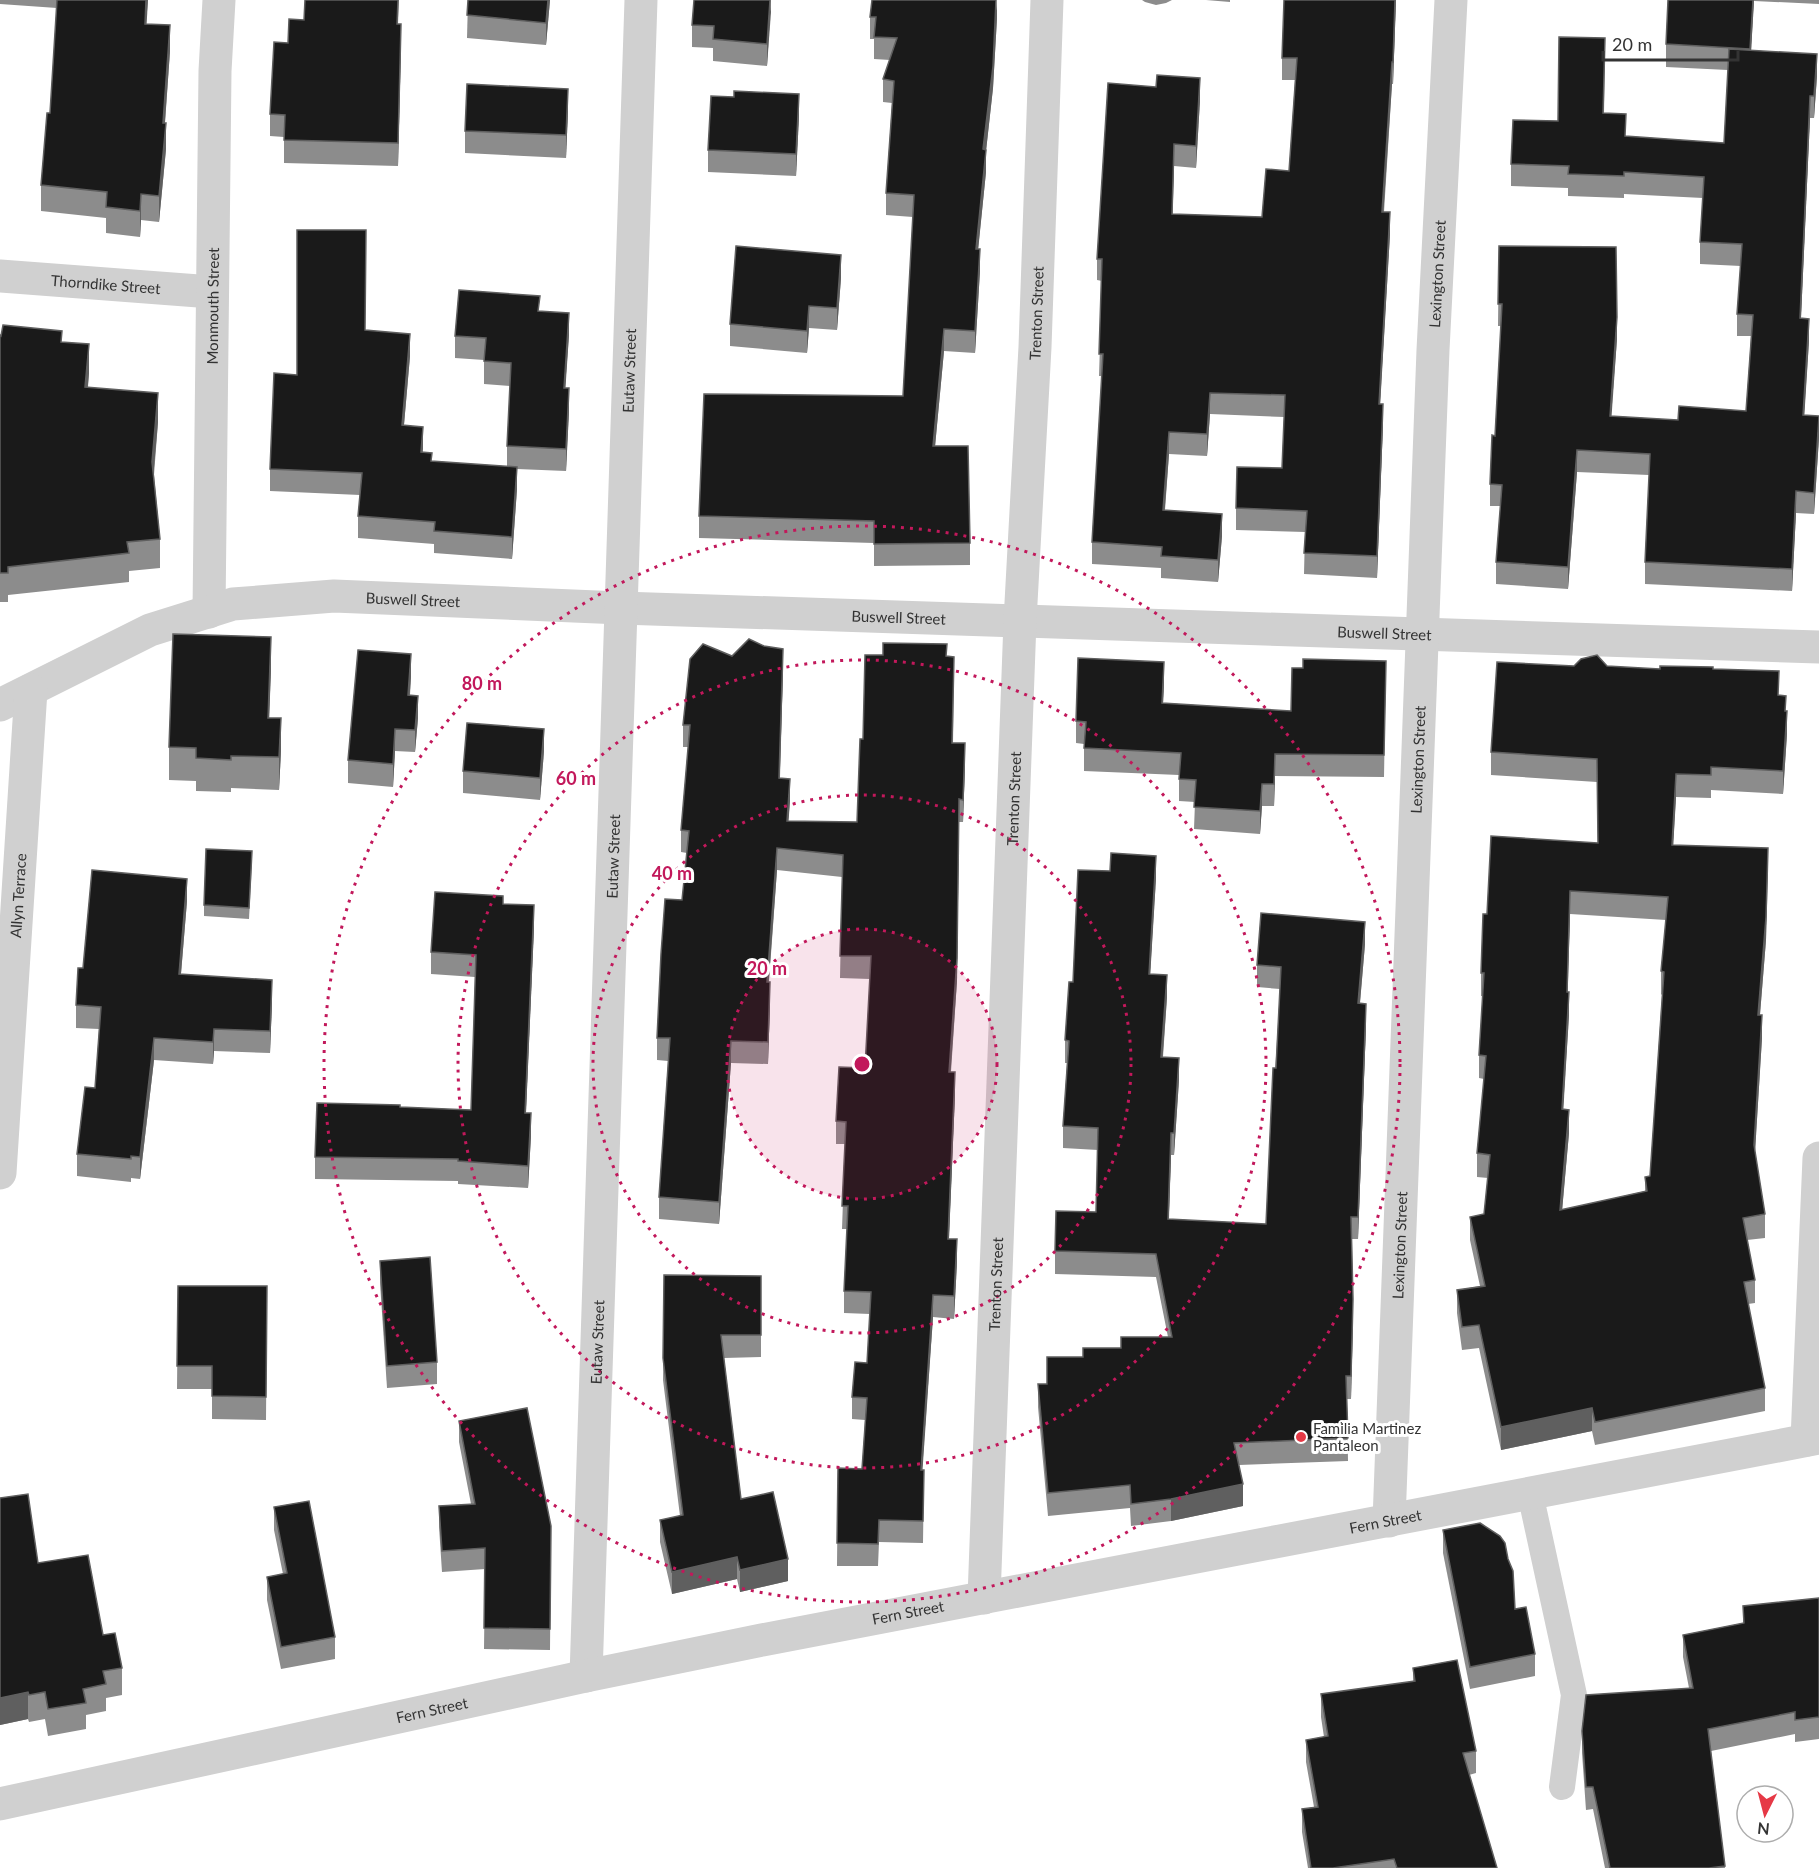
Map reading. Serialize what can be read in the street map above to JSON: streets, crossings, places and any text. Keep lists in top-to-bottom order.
{
  "streets": {
    "street": [
      "Lexington Street",
      "Thorndike Street",
      "Monmouth Street",
      "Trenton Street",
      "Eutaw Street",
      "Buswell Street",
      "Allyn Terrace",
      "Fern Street"
    ]
  },
  "crossings": [
    ["Lexington Street", "Buswell Street"],
    ["Lexington Street", "Fern Street"],
    ["Thorndike Street", "Monmouth Street"],
    ["Monmouth Street", "Buswell Street"],
    ["Trenton Street", "Buswell Street"],
    ["Trenton Street", "Fern Street"],
    ["Eutaw Street", "Buswell Street"],
    ["Eutaw Street", "Fern Street"],
    ["Buswell Street", "Allyn Terrace"]
  ],
  "places": ["Familia Martinez Pantaleon"],
  "scale_bar": "20 m",
  "north": "bottom",
  "rings": [
    "80 m",
    "60 m",
    "40 m",
    "20 m"
  ]
}
